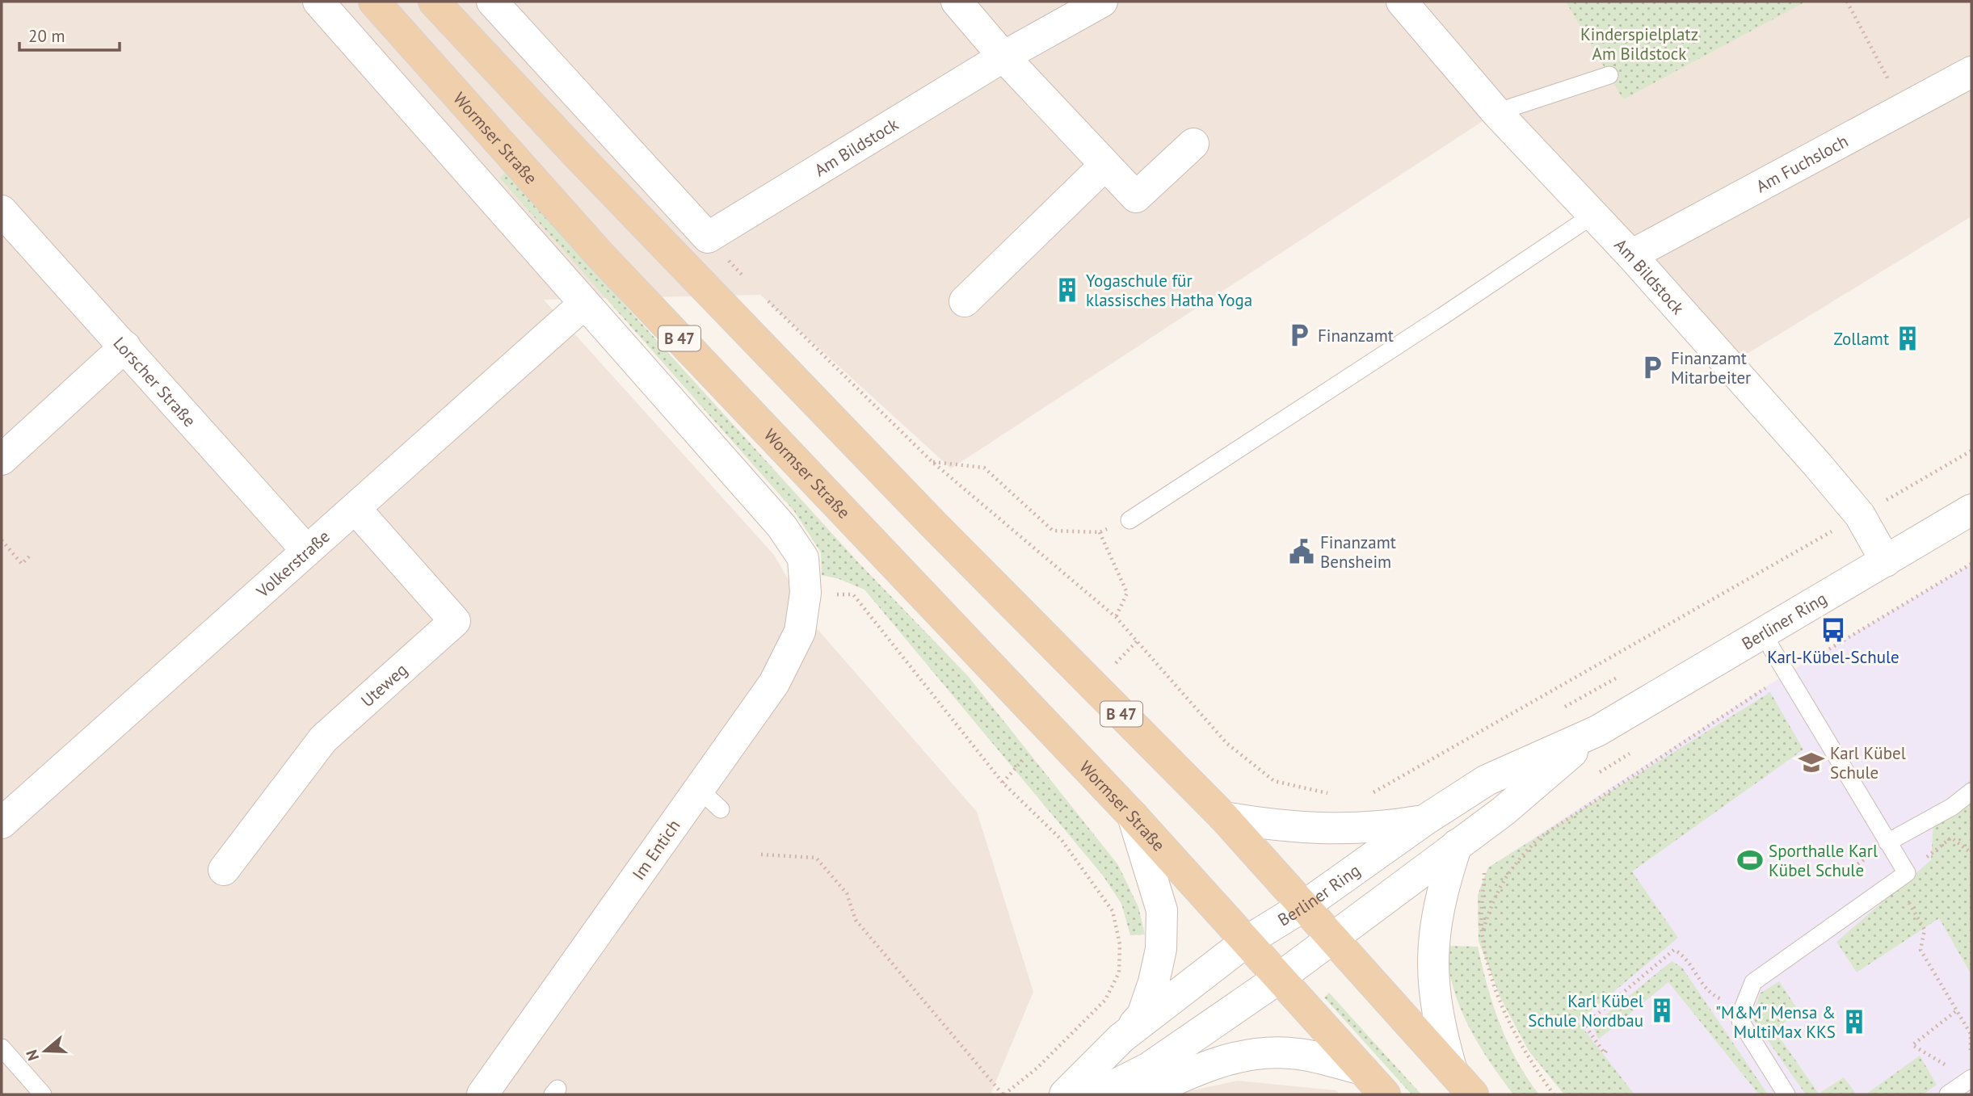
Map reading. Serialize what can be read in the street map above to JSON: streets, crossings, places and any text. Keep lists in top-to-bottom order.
{
  "streets": {
    "main road": ["Wormser Straße", "B 47"],
    "street": [
      "Am Bildstock",
      "Am Fuchsloch",
      "Lorscher Straße",
      "Volkerstraße",
      "Berliner Ring",
      "Uteweg",
      "Im Entich"
    ]
  },
  "crossings": [
    ["Wormser Straße", "B 47"],
    ["Wormser Straße", "Berliner Ring"],
    ["Am Bildstock", "Am Fuchsloch"],
    ["Am Bildstock", "Berliner Ring"],
    ["B 47", "Berliner Ring"],
    ["Lorscher Straße", "Volkerstraße"],
    ["Volkerstraße", "Uteweg"],
    ["Volkerstraße", "Im Entich"]
  ],
  "parks": ["Kinderspielplatz Am Bildstock"],
  "places": {
    "building": [
      "Yogaschule für klassisches Hatha Yoga",
      "Zollamt",
      "Karl Kübel Schule Nordbau",
      "\"M&M\" Mensa & MultiMax KKS"
    ],
    "parking": ["Finanzamt", "Finanzamt Mitarbeiter"],
    "public building": ["Finanzamt Bensheim"],
    "bus stop": ["Karl-Kübel-Schule"],
    "school or university": ["Karl Kübel Schule"],
    "sports": ["Sporthalle Karl Kübel Schule"]
  },
  "scale_bar": "20 m",
  "north": "left"
}
